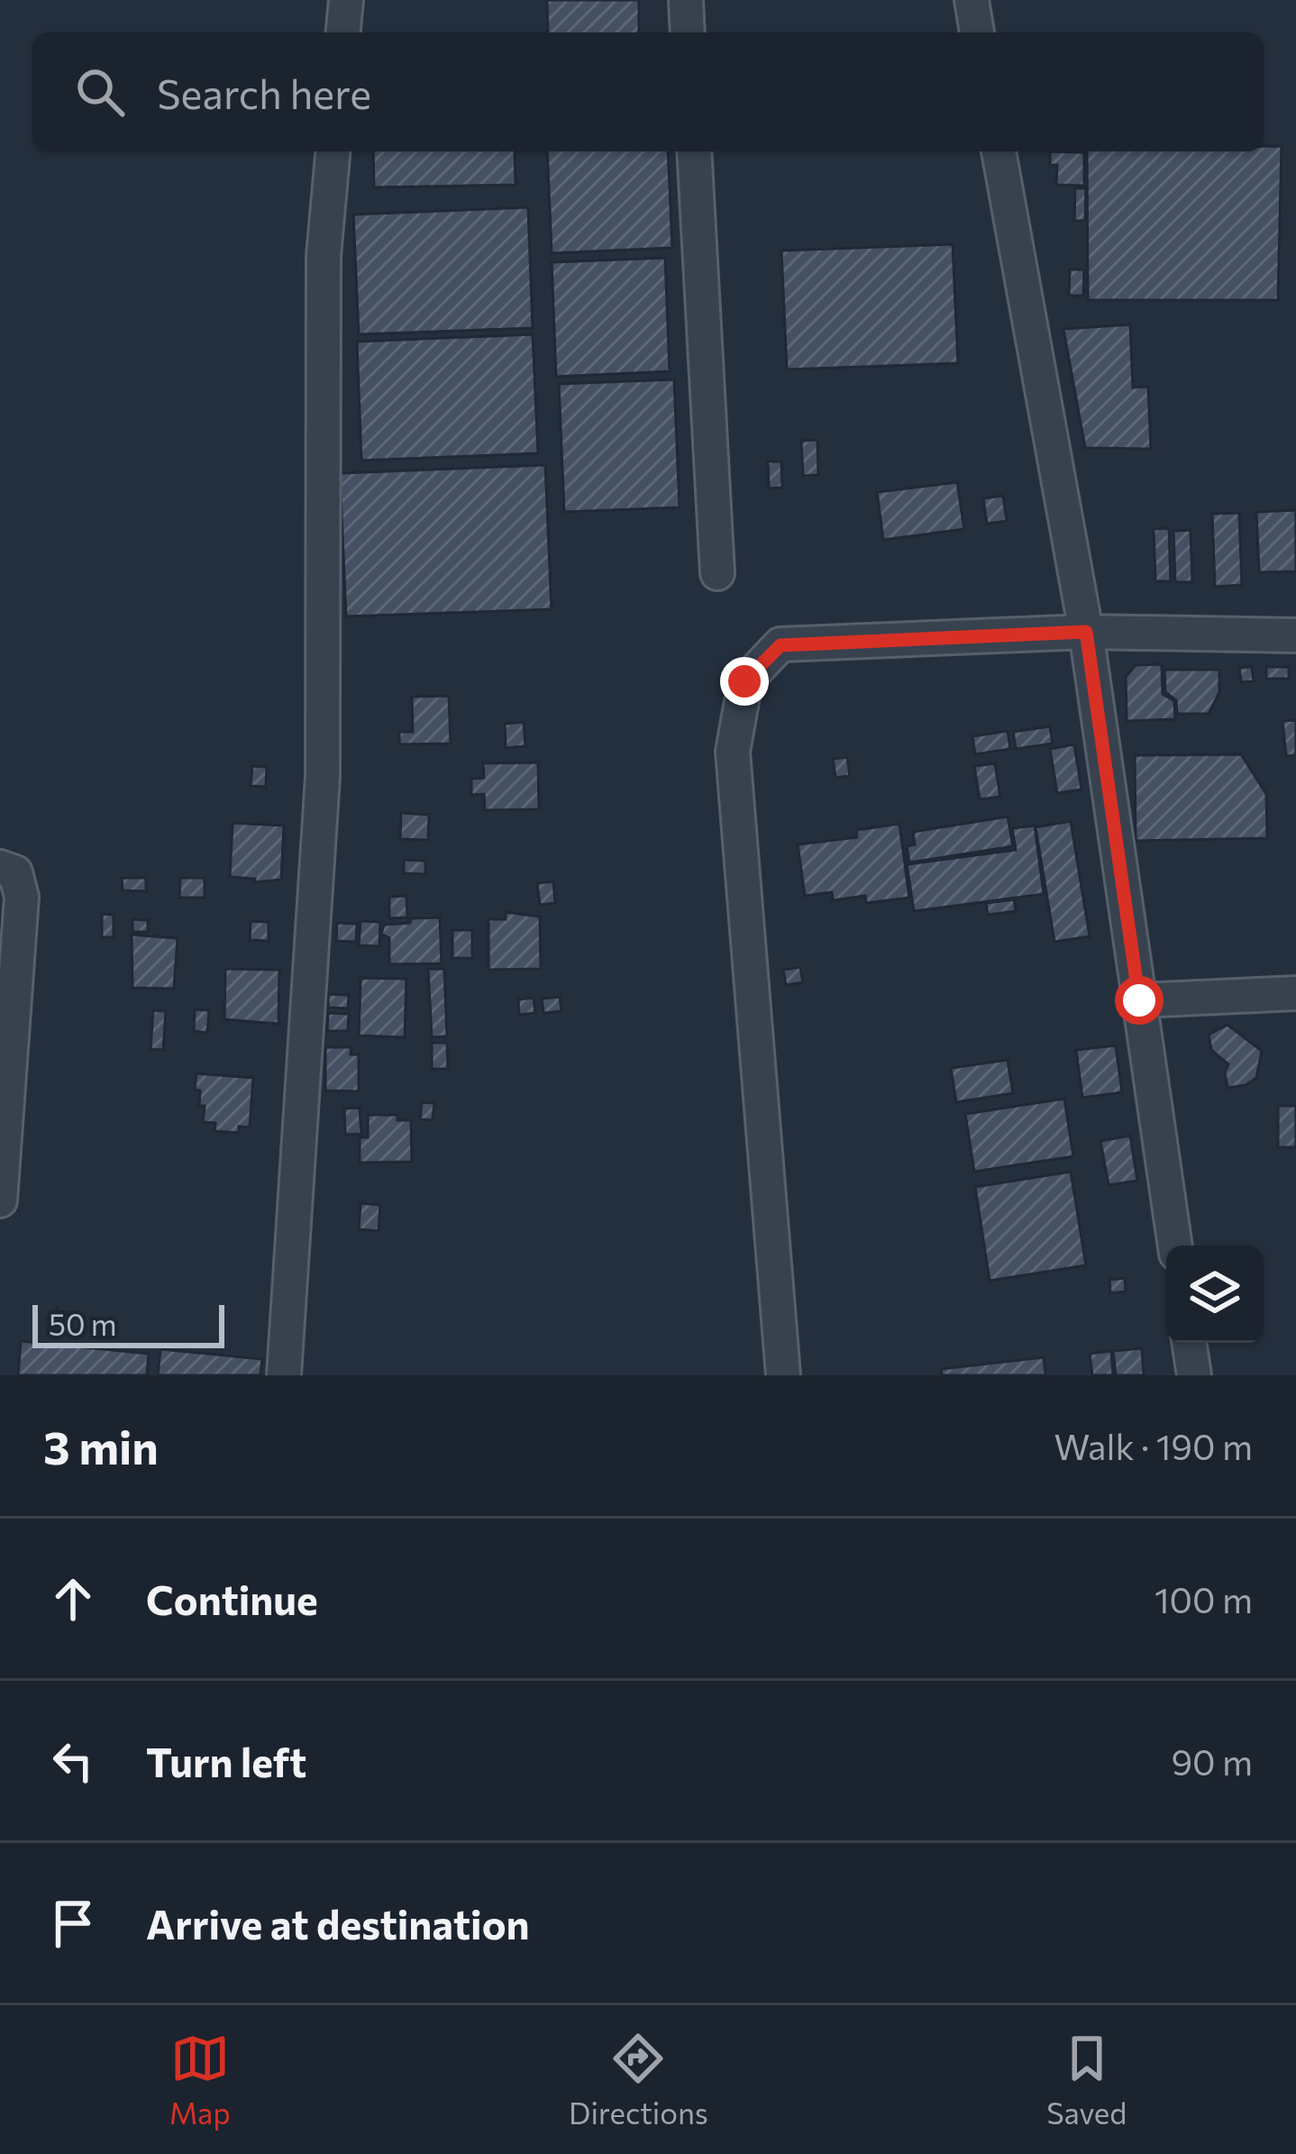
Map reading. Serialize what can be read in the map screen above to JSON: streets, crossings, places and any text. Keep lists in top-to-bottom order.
{
  "scale_bar": "50 m",
  "page": {
    "search": "Search here",
    "scale": "50 m",
    "heading": ["3 min", "Walk · 190 m"],
    "list": [
      ["Continue", "100 m"],
      ["Turn left", "90 m"],
      "Arrive at destination"
    ],
    "nav": ["Map", "Directions", "Saved"]
  }
}
